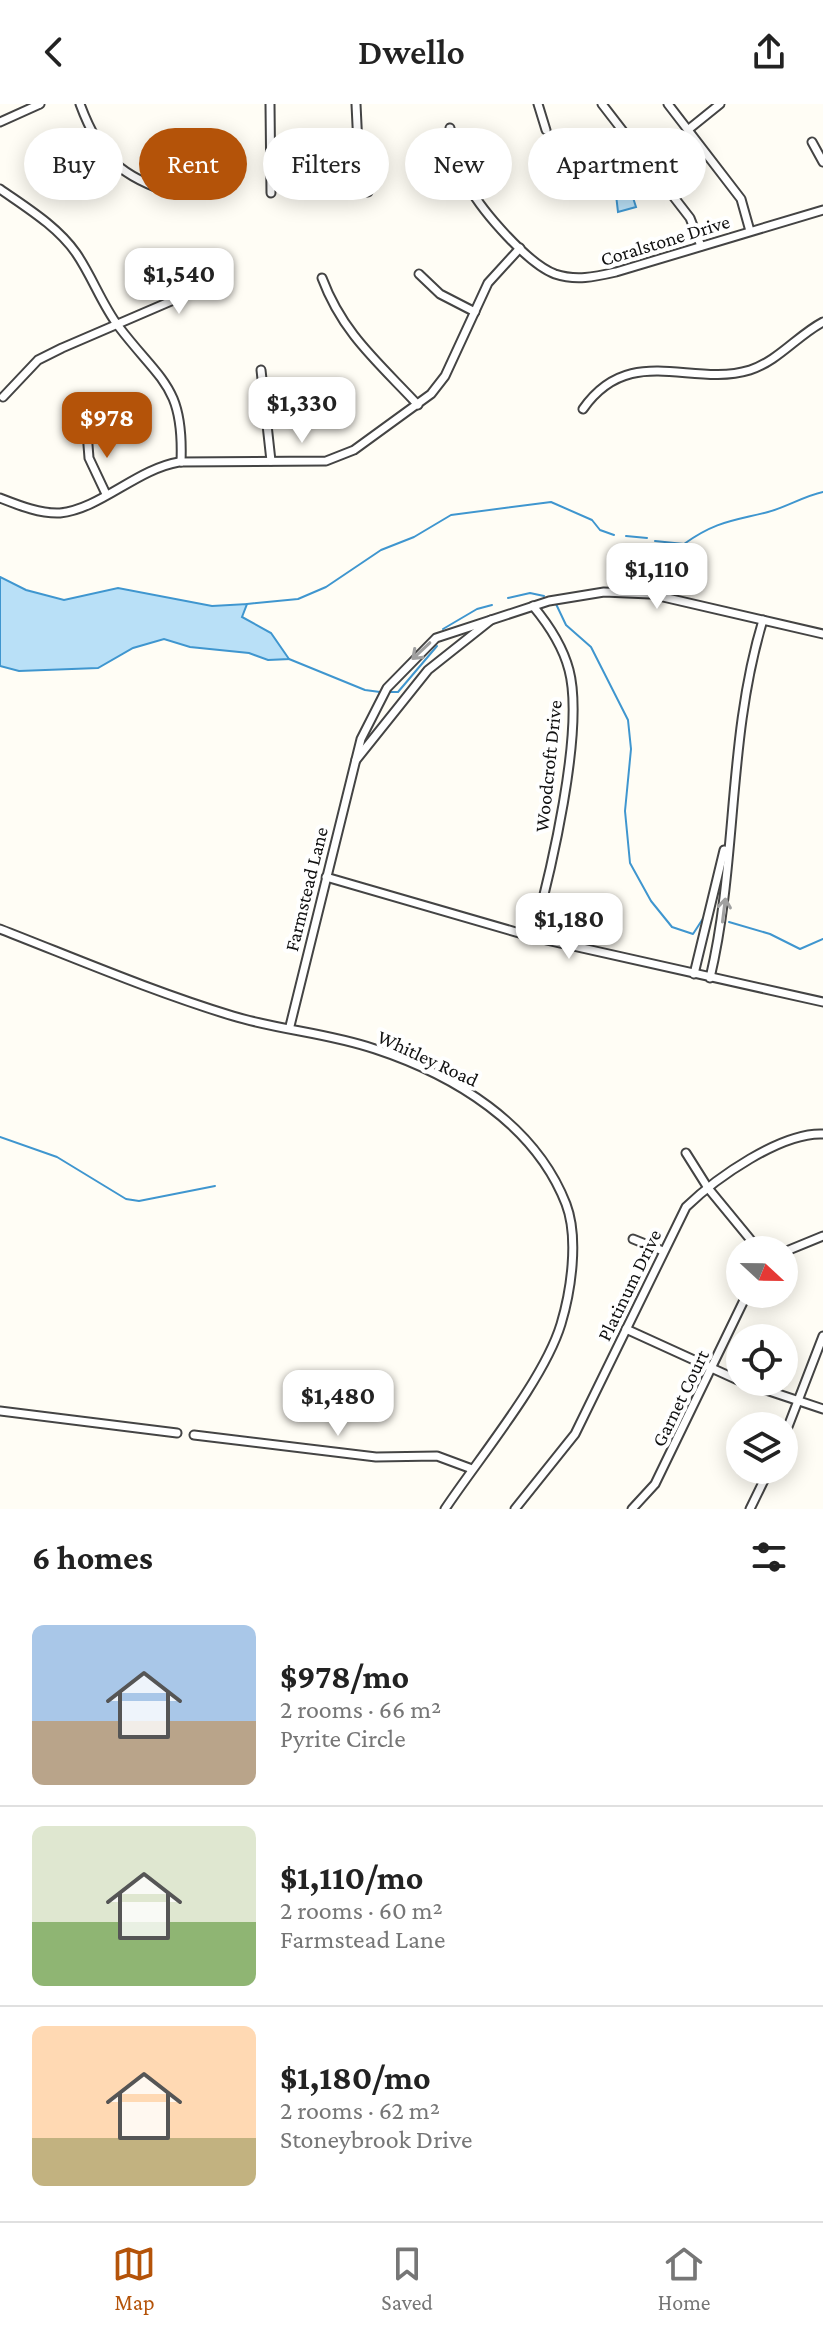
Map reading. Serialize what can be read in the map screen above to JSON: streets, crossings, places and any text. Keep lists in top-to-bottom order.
{
  "streets": {
    "street": [
      "Coralstone Drive",
      "Woodcroft Drive",
      "Farmstead Lane",
      "Whitley Road",
      "Platinum Drive",
      "Garnet Court"
    ]
  },
  "crossings": [
    ["Woodcroft Drive", "Farmstead Lane"],
    ["Farmstead Lane", "Whitley Road"]
  ],
  "north": "right",
  "page": {
    "header": "Dwello",
    "chip": [
      "Buy",
      "Rent",
      "Filters",
      "New",
      "Apartment"
    ],
    "price": [
      "$1,540",
      "$1,330",
      "$978",
      "$1,110",
      "$1,180",
      "$1,480"
    ],
    "heading": "6 homes",
    "list": [
      {
        "name": "$978/mo",
        "note": "2 rooms · 66 m² · Pyrite Circle"
      },
      {
        "name": "$1,110/mo",
        "note": "2 rooms · 60 m² · Farmstead Lane"
      },
      {
        "name": "$1,180/mo",
        "note": "2 rooms · 62 m² · Stoneybrook Drive"
      }
    ],
    "tabs": ["Map", "Saved", "Home"]
  }
}
